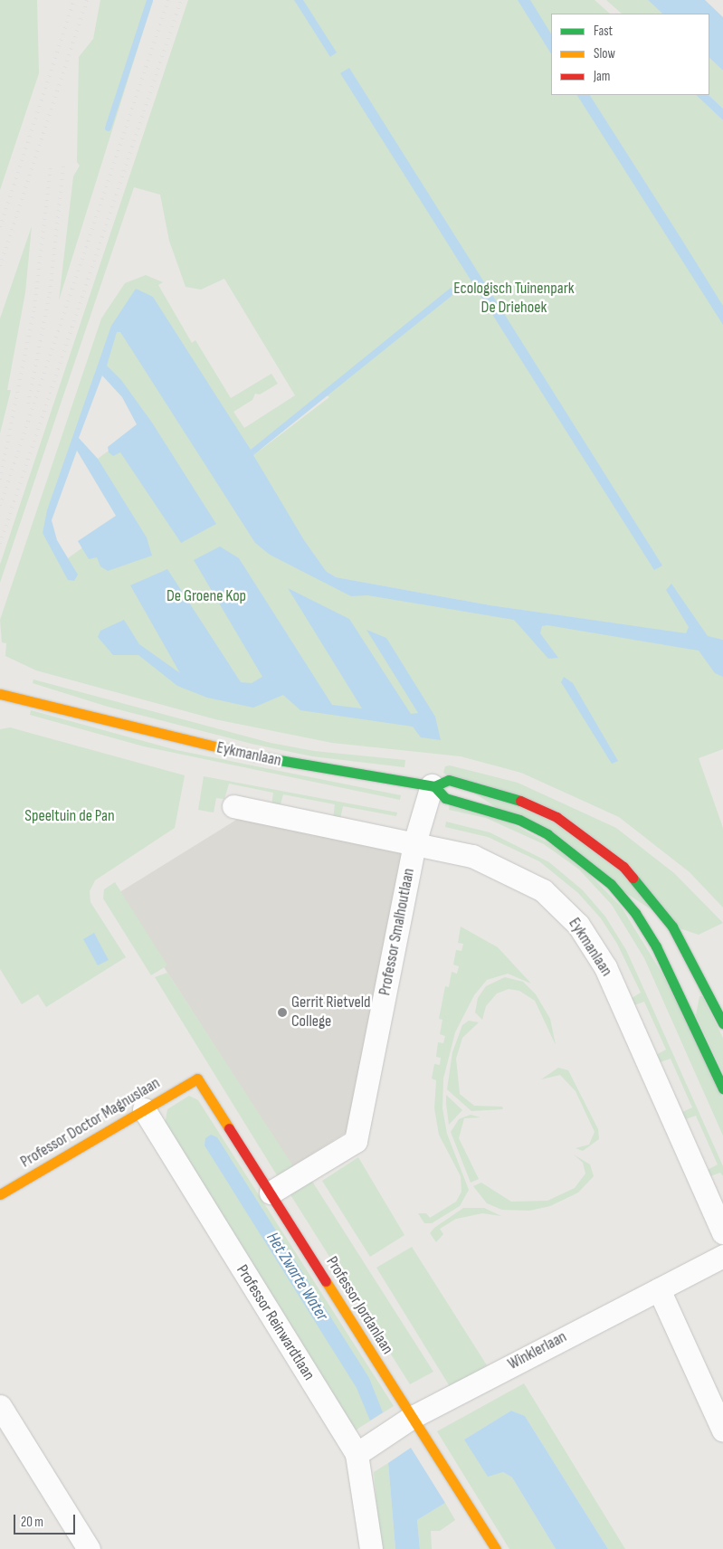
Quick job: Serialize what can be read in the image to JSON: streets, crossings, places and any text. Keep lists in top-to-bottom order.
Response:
{
  "streets": {
    "main road": ["Eykmanlaan", "Professor Doctor Magnuslaan", "Professor Jordanlaan"],
    "street": ["Professor Smalhoutlaan", "Professor Reinwardtlaan", "Winklerlaan"]
  },
  "crossings": [
    ["Eykmanlaan", "Professor Smalhoutlaan"],
    ["Professor Smalhoutlaan", "Professor Jordanlaan"],
    ["Professor Doctor Magnuslaan", "Professor Jordanlaan"],
    ["Professor Doctor Magnuslaan", "Professor Reinwardtlaan"],
    ["Professor Jordanlaan", "Winklerlaan"],
    ["Professor Reinwardtlaan", "Winklerlaan"]
  ],
  "water": ["Het Zwarte Water"],
  "parks": ["Ecologisch Tuinenpark De Driehoek", "De Groene Kop", "Speeltuin de Pan"],
  "places": ["Gerrit Rietveld College"],
  "legend": ["Fast", "Slow", "Jam"],
  "scale_bar": "20 m"
}
